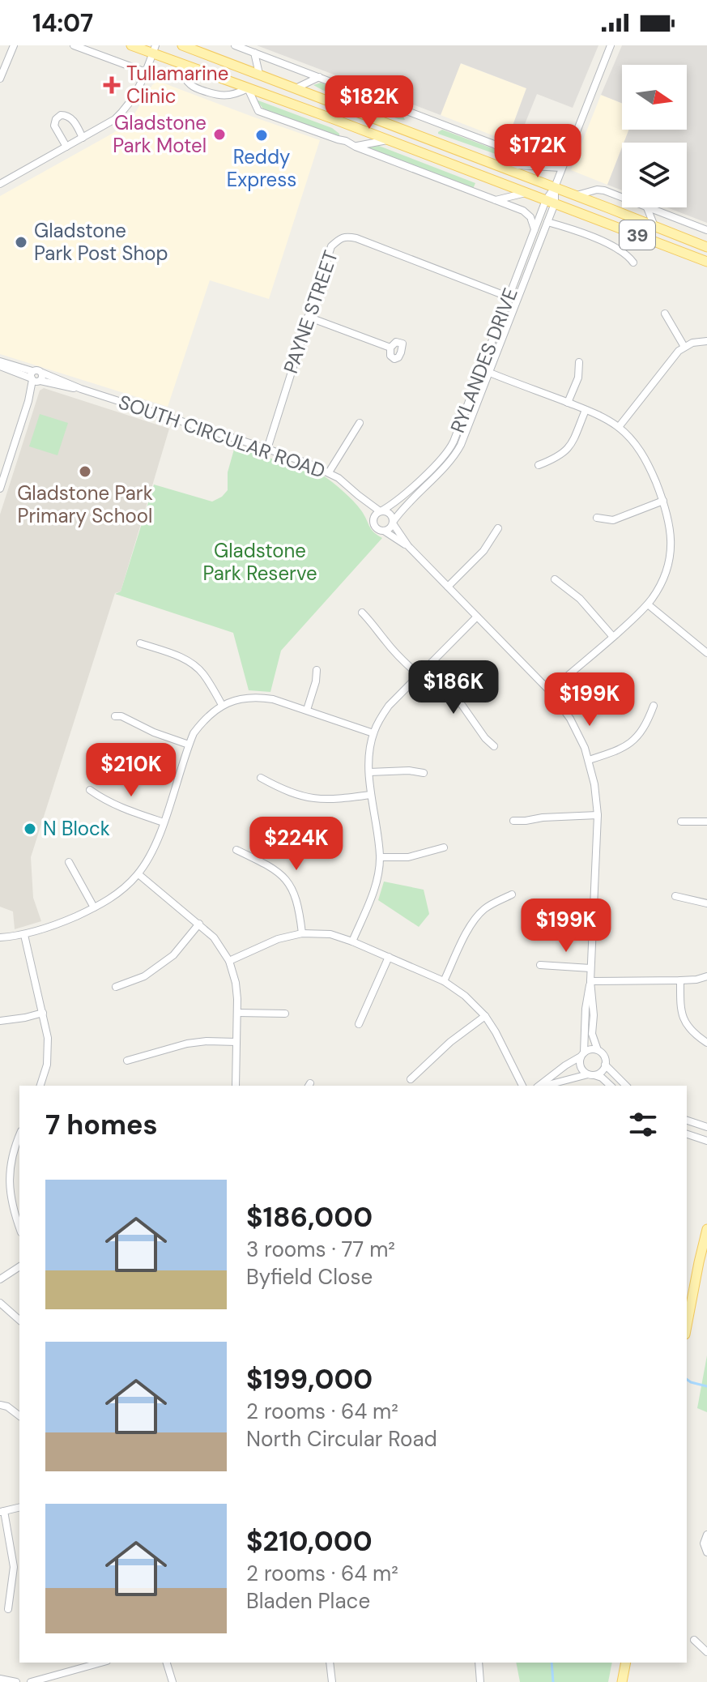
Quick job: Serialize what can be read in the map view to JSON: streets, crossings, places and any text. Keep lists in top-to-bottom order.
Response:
{
  "streets": {
    "main road": ["39"],
    "street": ["PAYNE STREET", "RYLANDES DRIVE", "SOUTH CIRCULAR ROAD"]
  },
  "crossings": [
    ["39", "RYLANDES DRIVE"],
    ["PAYNE STREET", "RYLANDES DRIVE"],
    ["PAYNE STREET", "SOUTH CIRCULAR ROAD"],
    ["RYLANDES DRIVE", "SOUTH CIRCULAR ROAD"]
  ],
  "parks": ["Gladstone Park Reserve"],
  "places": {
    "health": ["Tullamarine Clinic"],
    "other": [
      "Gladstone Park Motel",
      "Reddy Express",
      "Gladstone Park Post Shop",
      "Gladstone Park Primary School",
      "N Block"
    ]
  },
  "north": "right",
  "page": {
    "status": "14:07",
    "price": [
      "$182K",
      "$172K",
      "$186K",
      "$199K",
      "$210K",
      "$224K",
      "$199K"
    ],
    "heading": "7 homes",
    "list": [
      {
        "name": "$186,000",
        "note": "3 rooms · 77 m² · Byfield Close"
      },
      {
        "name": "$199,000",
        "note": "2 rooms · 64 m² · North Circular Road"
      },
      {
        "name": "$210,000",
        "note": "2 rooms · 64 m² · Bladen Place"
      }
    ]
  }
}
